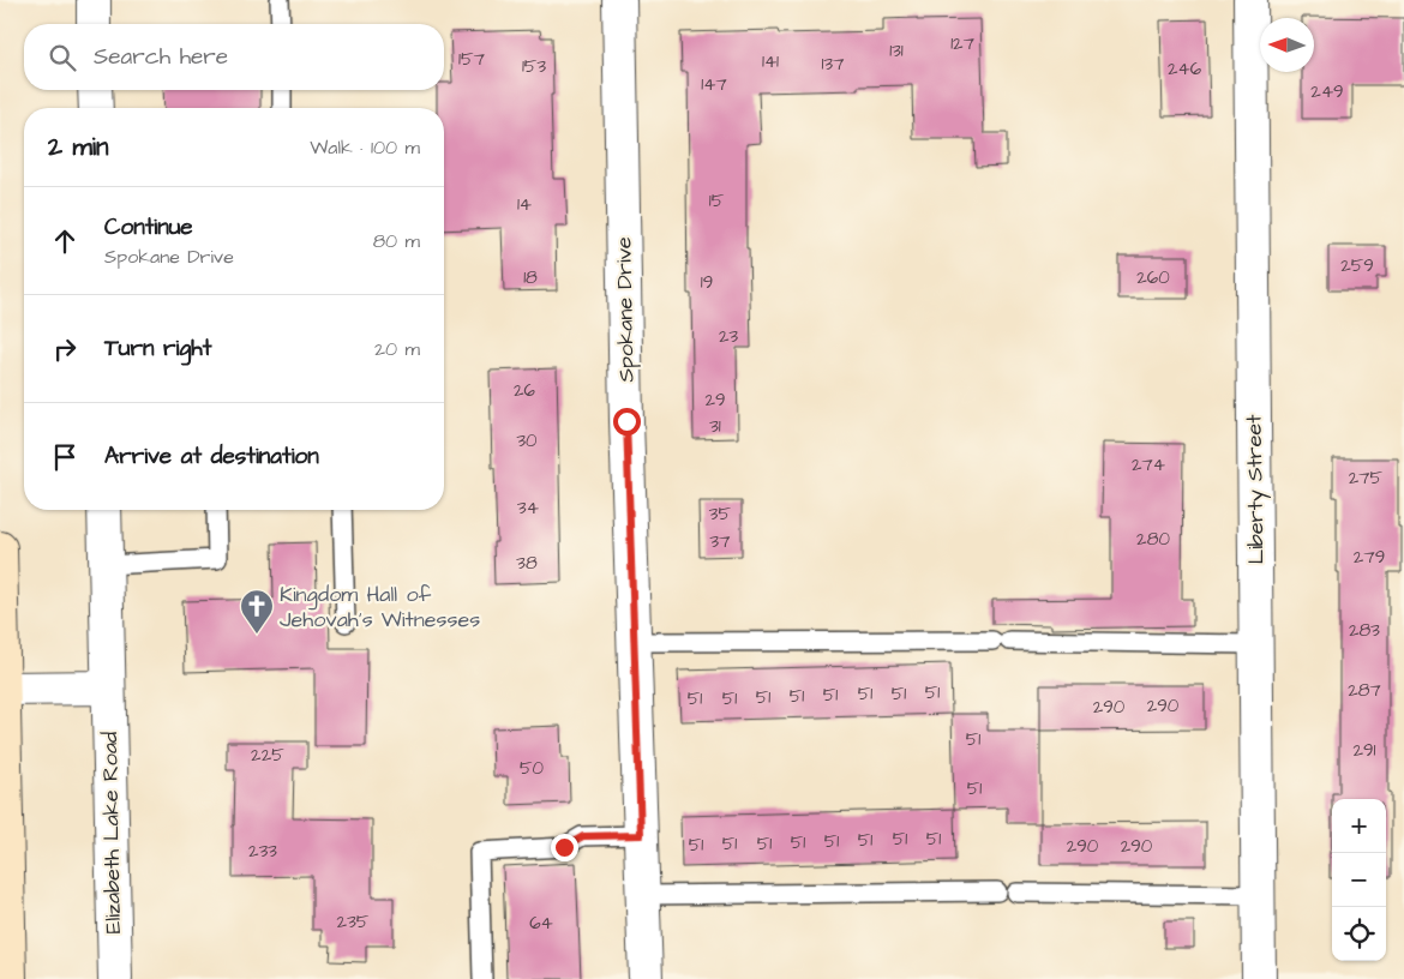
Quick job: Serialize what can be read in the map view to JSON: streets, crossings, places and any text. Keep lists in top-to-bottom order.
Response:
{
  "streets": {
    "street": ["Spokane Drive", "Liberty Street", "Elizabeth Lake Road"]
  },
  "places": {
    "church": ["Kingdom Hall of Jehovah's Witnesses"]
  },
  "house_numbers": [
    "127",
    "131",
    "157",
    "141",
    "137",
    "153",
    "246",
    "147",
    "249",
    "15",
    "14",
    "259",
    "18",
    "260",
    "19",
    "23",
    "26",
    "29",
    "31",
    "30",
    "274",
    "275",
    "34",
    "35",
    "280",
    "37",
    "279",
    "38",
    "283",
    "287",
    "51",
    "51",
    "51",
    "51",
    "51",
    "51",
    "51",
    "51",
    "290",
    "290",
    "51",
    "291",
    "225",
    "50",
    "51",
    "51",
    "51",
    "51",
    "51",
    "51",
    "51",
    "51",
    "51",
    "290",
    "290",
    "233",
    "235",
    "64"
  ],
  "north": "left",
  "page": {
    "search": "Search here",
    "heading": ["2 min", "Walk · 100 m"],
    "list": [
      ["Continue", "Spokane Drive", "80 m"],
      ["Turn right", "20 m"],
      "Arrive at destination"
    ],
    "map_buttons": ["+", "−"]
  }
}
